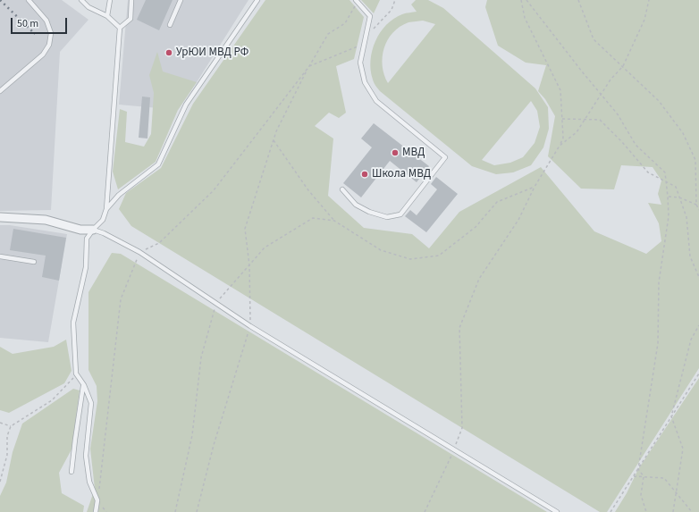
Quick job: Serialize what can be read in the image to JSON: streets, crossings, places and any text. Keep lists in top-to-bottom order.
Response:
{
  "places": ["УрЮИ МВД РФ", "МВД", "Школа МВД"],
  "scale_bar": "50 m"
}
